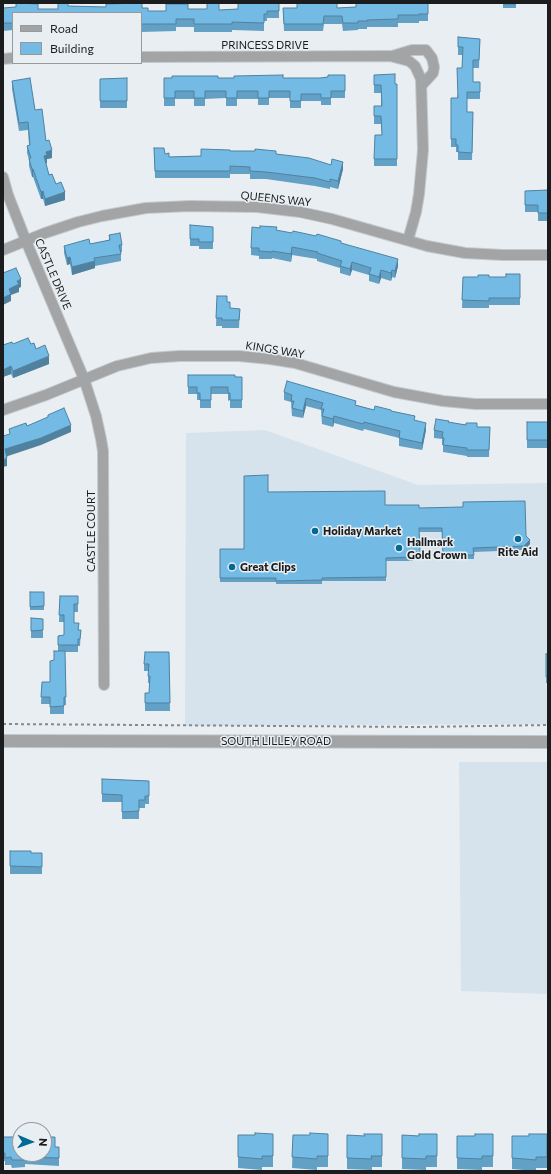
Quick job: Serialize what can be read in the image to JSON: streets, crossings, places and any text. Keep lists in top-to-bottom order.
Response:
{
  "streets": {
    "street": [
      "PRINCESS DRIVE",
      "QUEENS WAY",
      "CASTLE DRIVE",
      "KINGS WAY",
      "CASTLE COURT",
      "SOUTH LILLEY ROAD"
    ]
  },
  "crossings": [
    ["PRINCESS DRIVE", "QUEENS WAY"],
    ["QUEENS WAY", "CASTLE DRIVE"],
    ["CASTLE DRIVE", "KINGS WAY"],
    ["CASTLE DRIVE", "CASTLE COURT"],
    ["KINGS WAY", "CASTLE COURT"]
  ],
  "places": [
    "Holiday Market",
    "Rite Aid",
    "Hallmark Gold Crown",
    "Great Clips"
  ],
  "legend": ["Road", "Building"],
  "north": "right"
}
